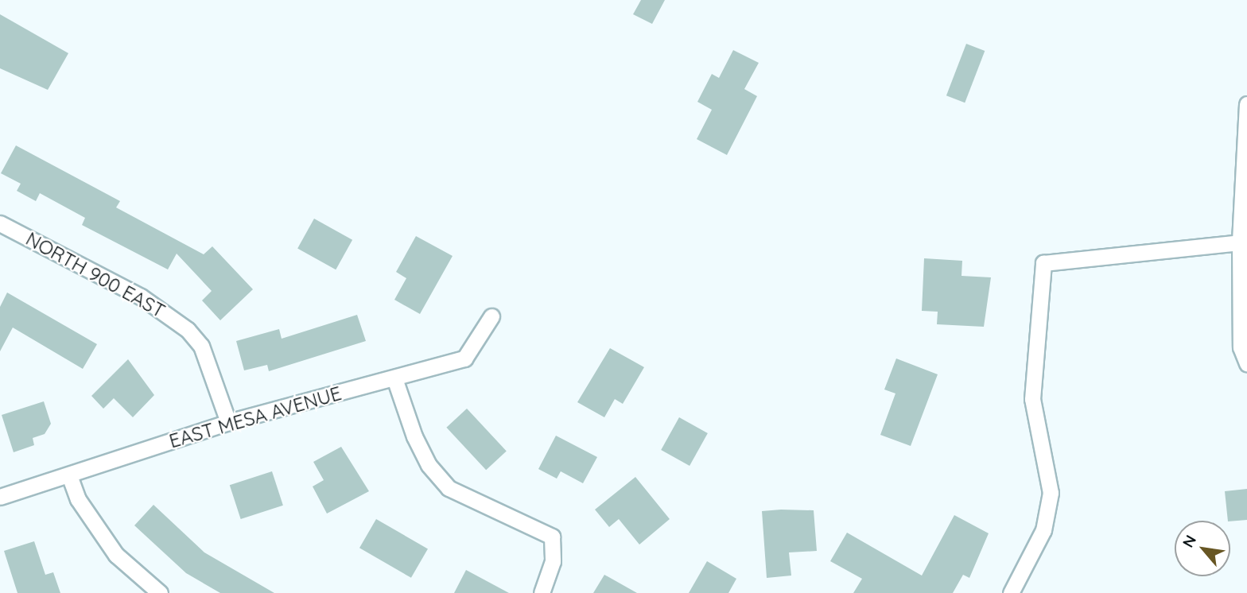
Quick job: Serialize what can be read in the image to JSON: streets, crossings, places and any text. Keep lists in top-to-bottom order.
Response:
{
  "streets": {
    "street": ["NORTH 900 EAST", "EAST MESA AVENUE"]
  },
  "crossings": [
    ["NORTH 900 EAST", "EAST MESA AVENUE"]
  ],
  "north": "top left"
}
